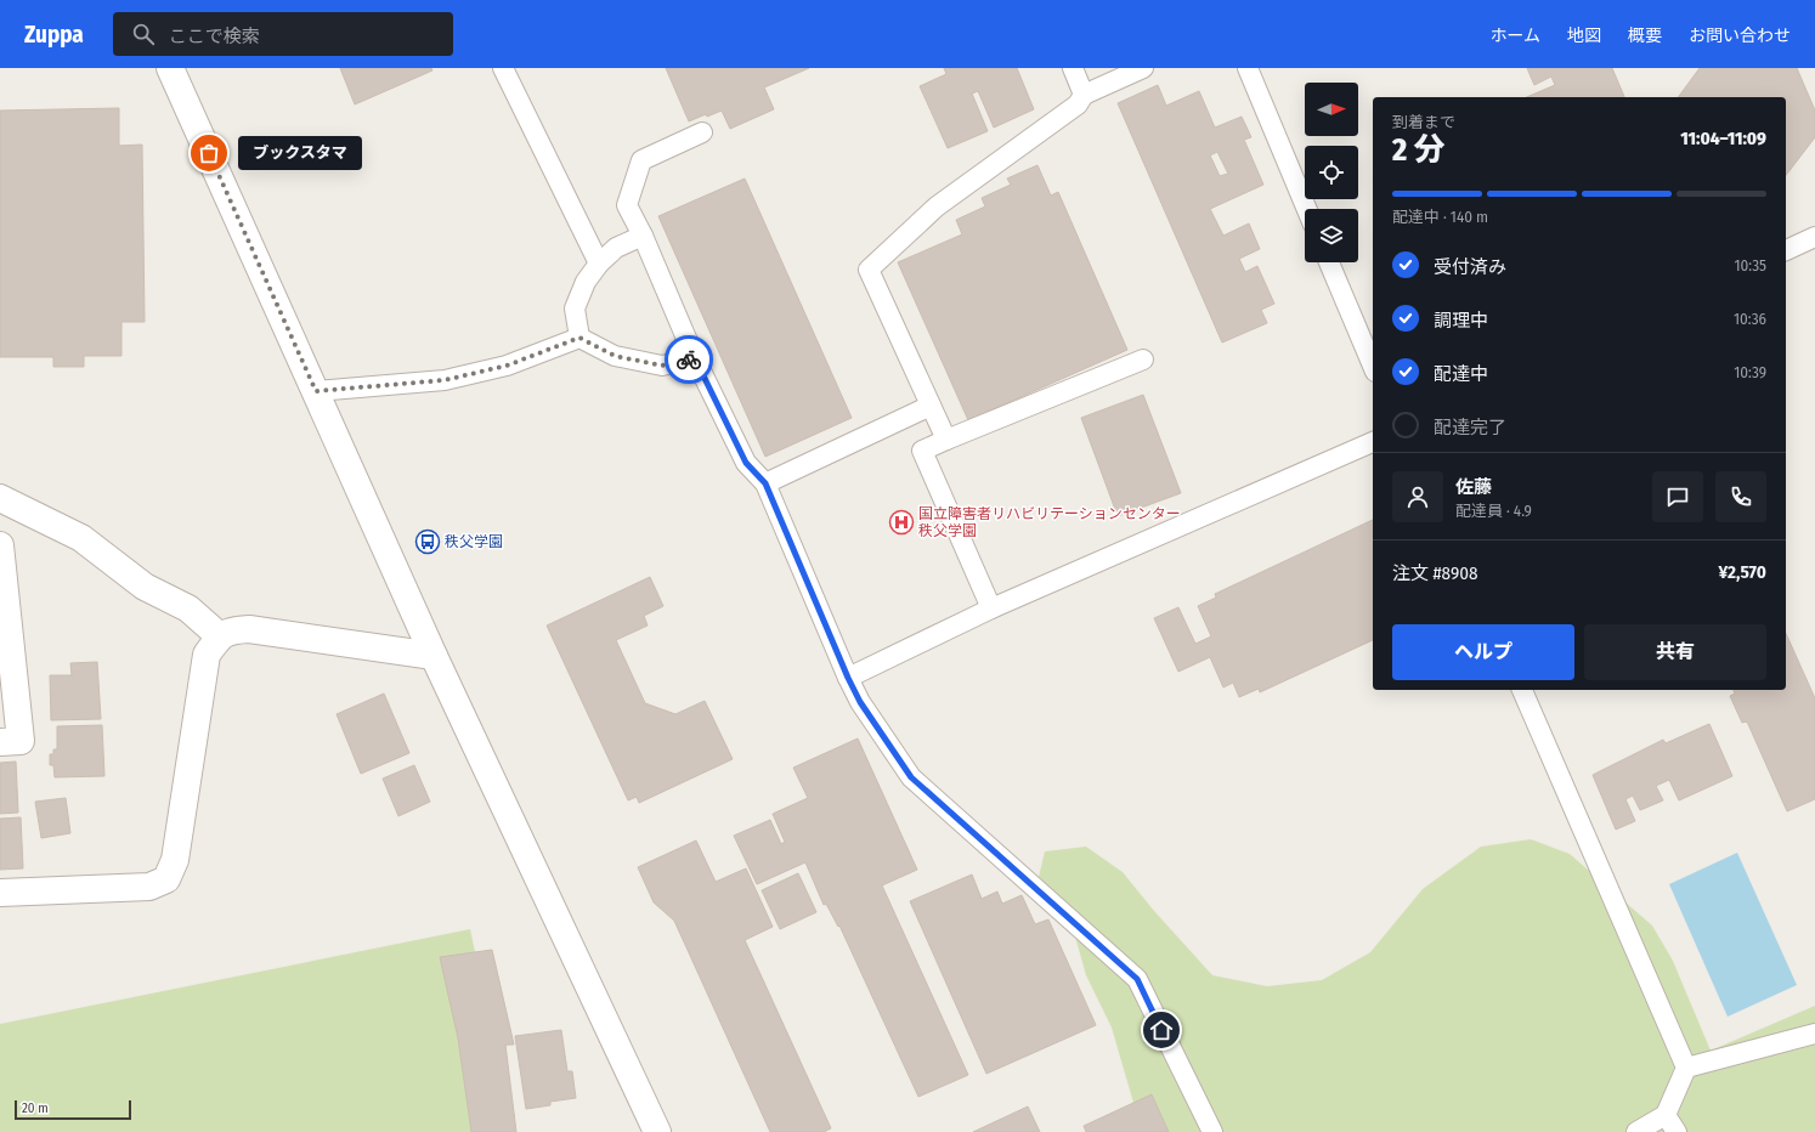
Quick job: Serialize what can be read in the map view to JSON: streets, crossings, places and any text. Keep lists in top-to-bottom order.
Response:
{
  "places": {
    "other": ["ブックスタマ"],
    "hospital": ["国立障害者リハビリテーションセンター 秩父学園"],
    "bus stop": ["秩父学園"]
  },
  "scale_bar": "20 m",
  "north": "right",
  "page": {
    "header": "Zuppa",
    "search": "ここで検索",
    "nav": [
      "ホーム",
      "地図",
      "概要",
      "お問い合わせ"
    ],
    "heading": ["2 分", "到着まで", "11:04–11:09"],
    "panel": [
      "佐藤",
      "配達員 · 4.9",
      "注文 #8908",
      "¥2,570"
    ],
    "bubble": "ブックスタマ",
    "bar": "配達中 · 140 m",
    "list": [
      ["受付済み", "10:35"],
      ["調理中", "10:36"],
      ["配達中", "10:39"],
      "配達完了"
    ],
    "buttons": ["ヘルプ", "共有"],
    "scale": "20 m"
  }
}
